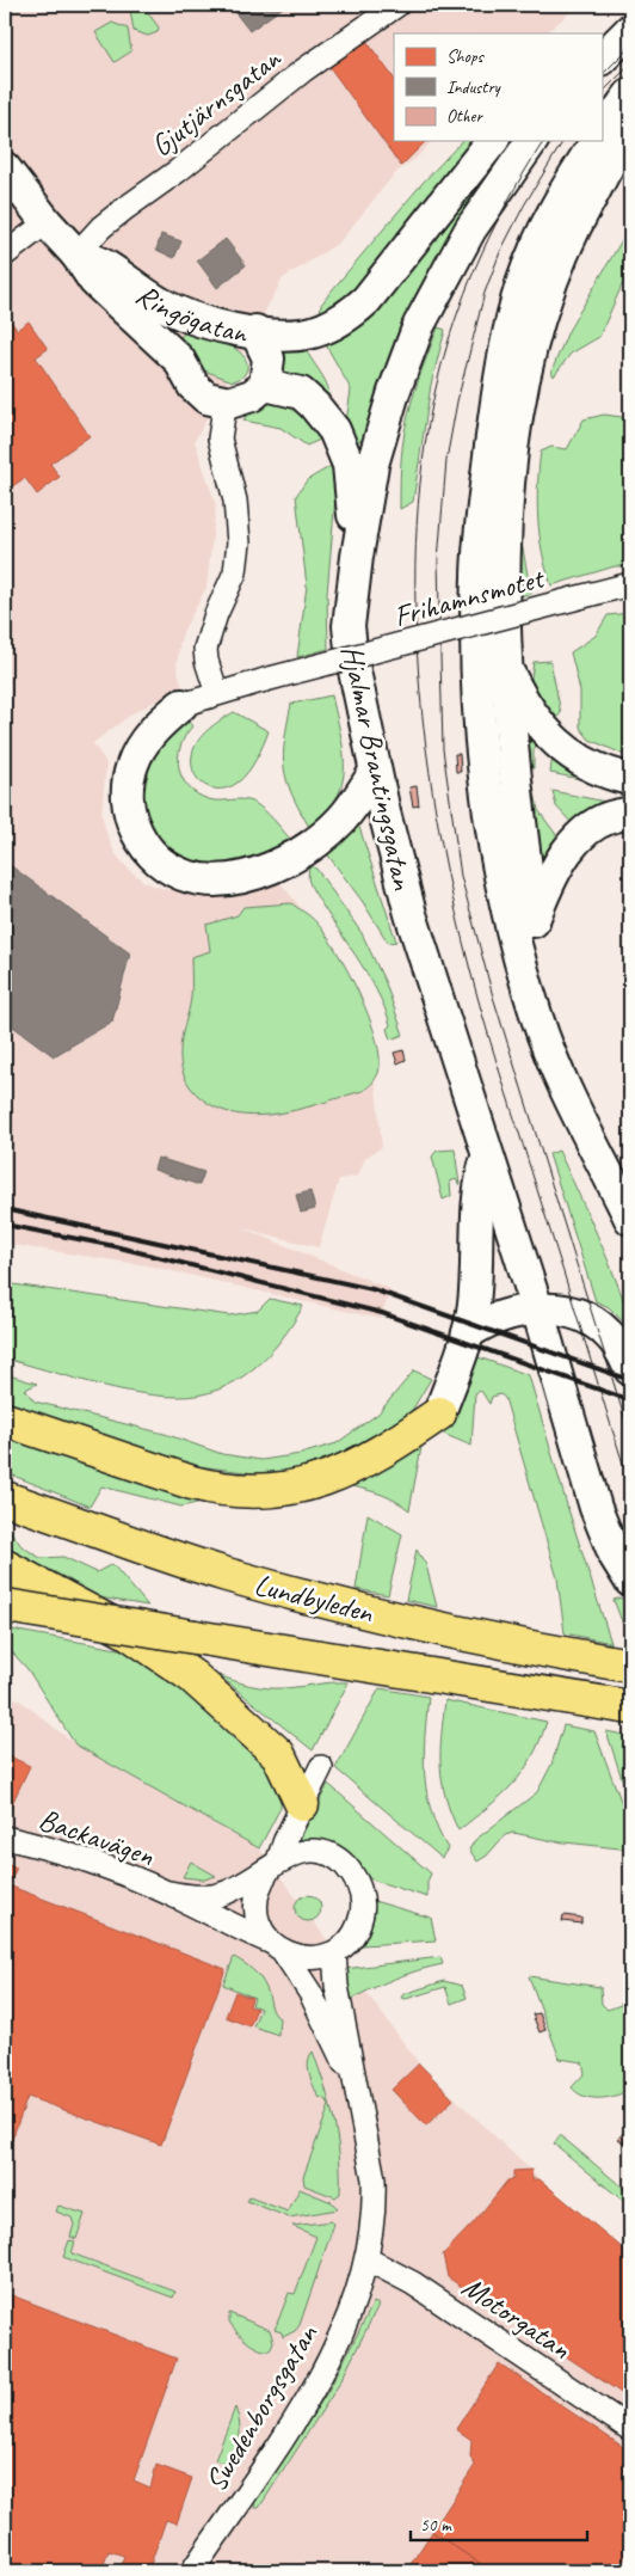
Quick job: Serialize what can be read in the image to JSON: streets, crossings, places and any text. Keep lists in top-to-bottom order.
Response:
{
  "streets": {
    "highway": ["Lundbyleden"],
    "main road": ["Ringögatan", "Hjalmar Brantingsgatan"],
    "street": [
      "Gjutjärnsgatan",
      "Frihamnsmotet",
      "Backavägen",
      "Motorgatan",
      "Swedenborgsgatan"
    ]
  },
  "crossings": [
    ["Gjutjärnsgatan", "Ringögatan"],
    ["Backavägen", "Swedenborgsgatan"],
    ["Motorgatan", "Swedenborgsgatan"]
  ],
  "legend": ["Shops", "Industry", "Other"],
  "scale_bar": "50 m"
}
